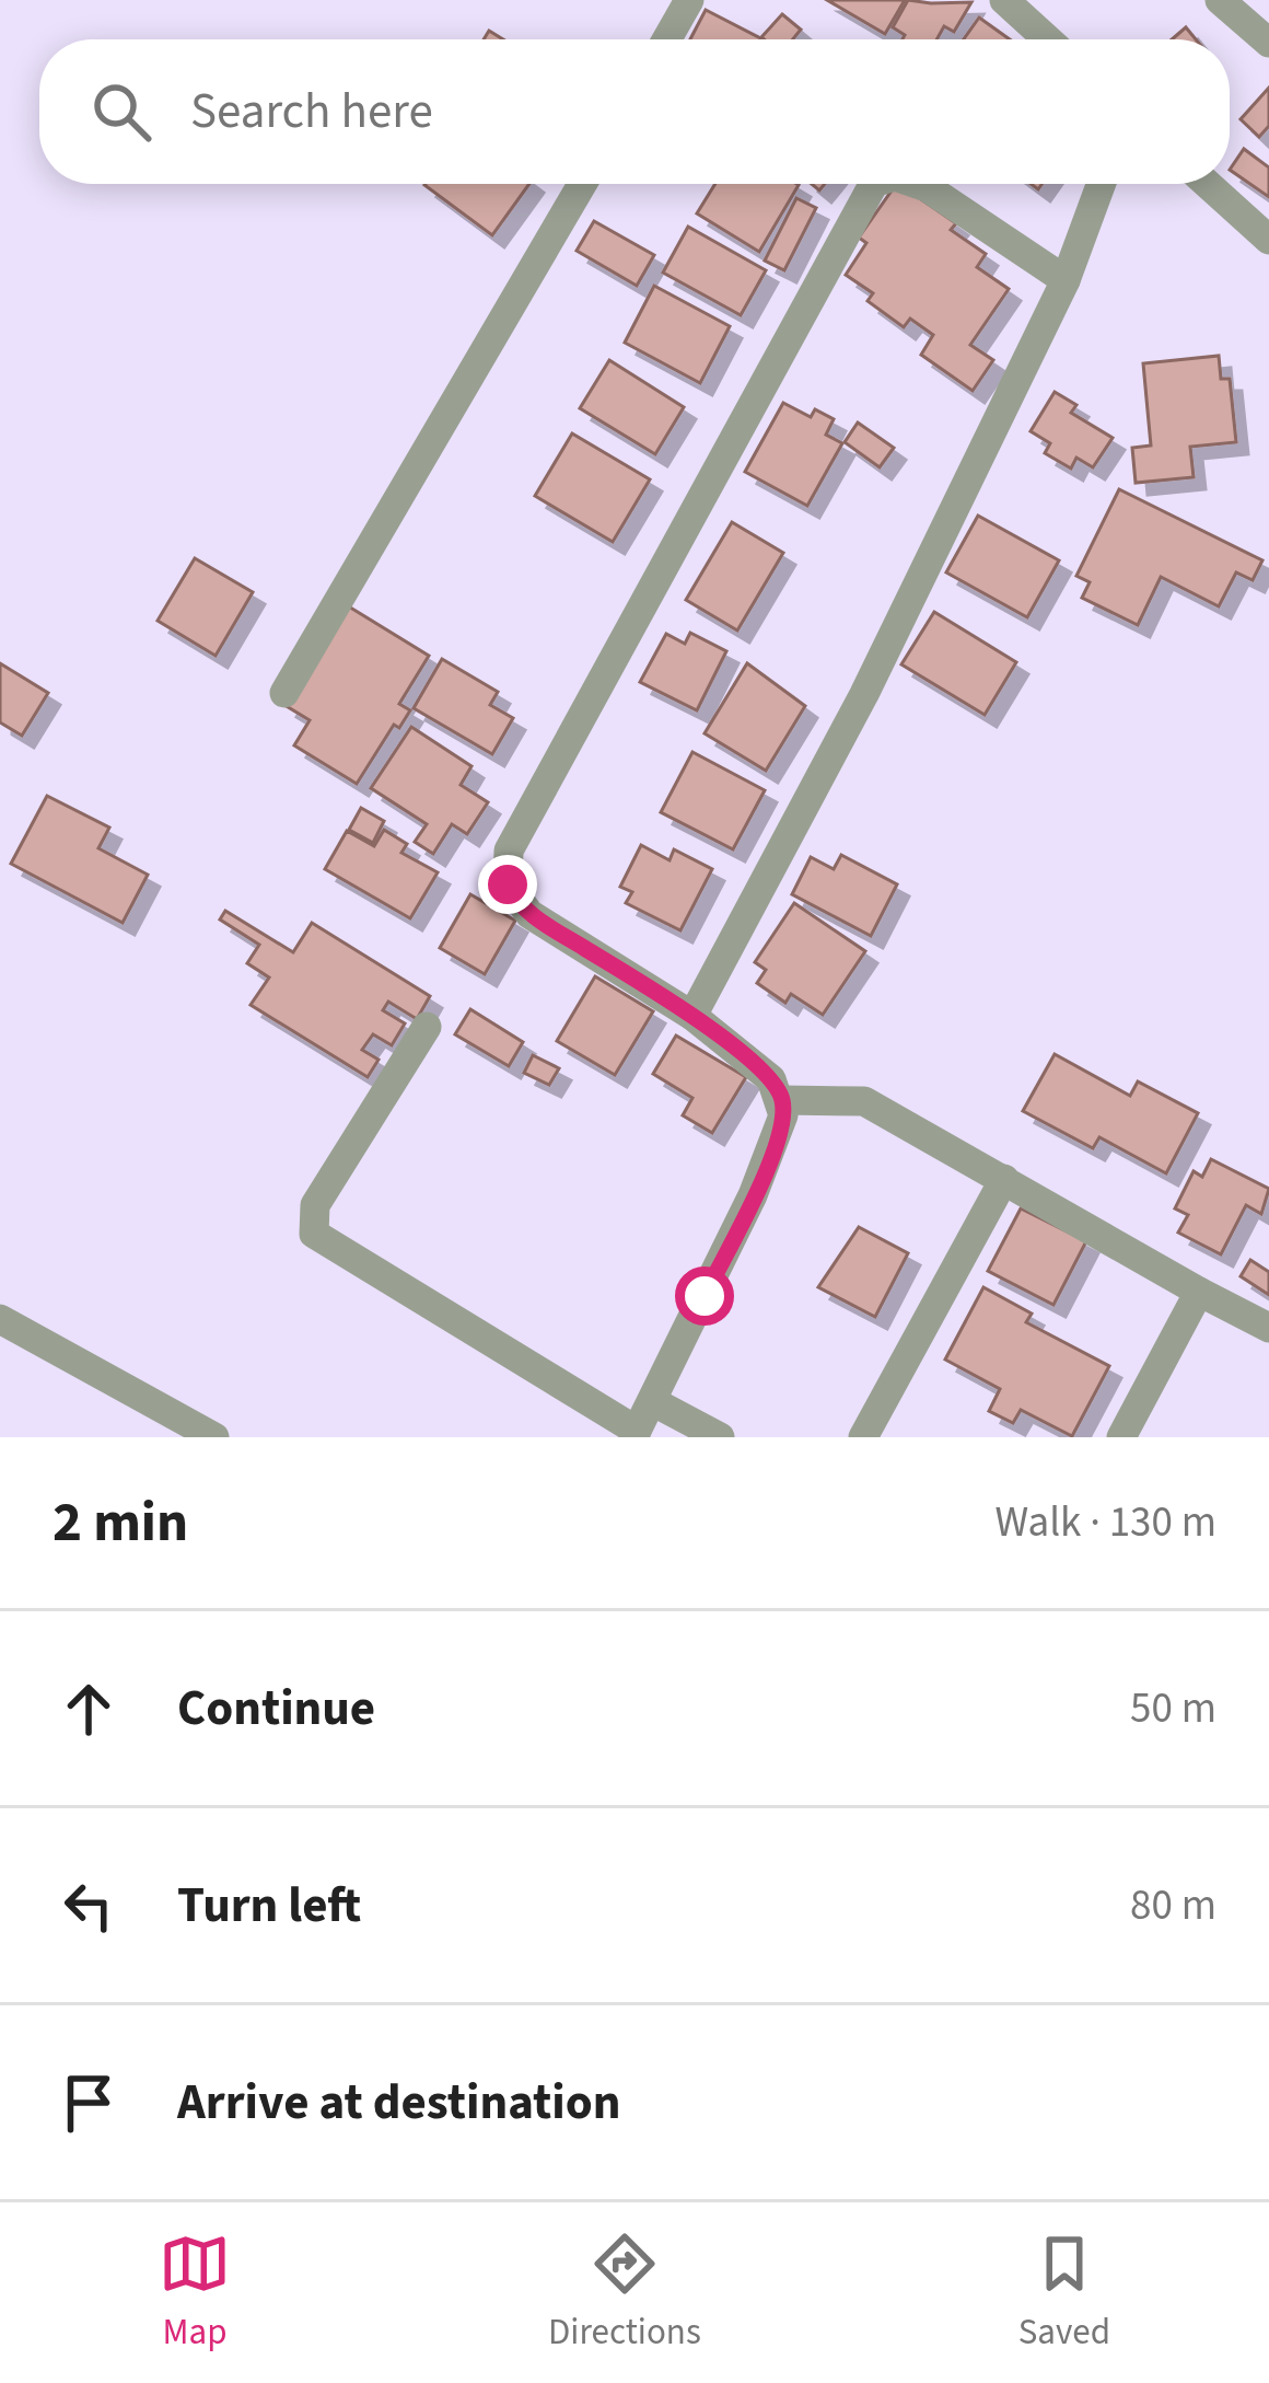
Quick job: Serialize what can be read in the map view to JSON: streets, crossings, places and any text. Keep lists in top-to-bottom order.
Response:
{
  "page": {
    "search": "Search here",
    "heading": ["2 min", "Walk · 130 m"],
    "list": [
      ["Continue", "50 m"],
      ["Turn left", "80 m"],
      "Arrive at destination"
    ],
    "nav": ["Map", "Directions", "Saved"]
  }
}
